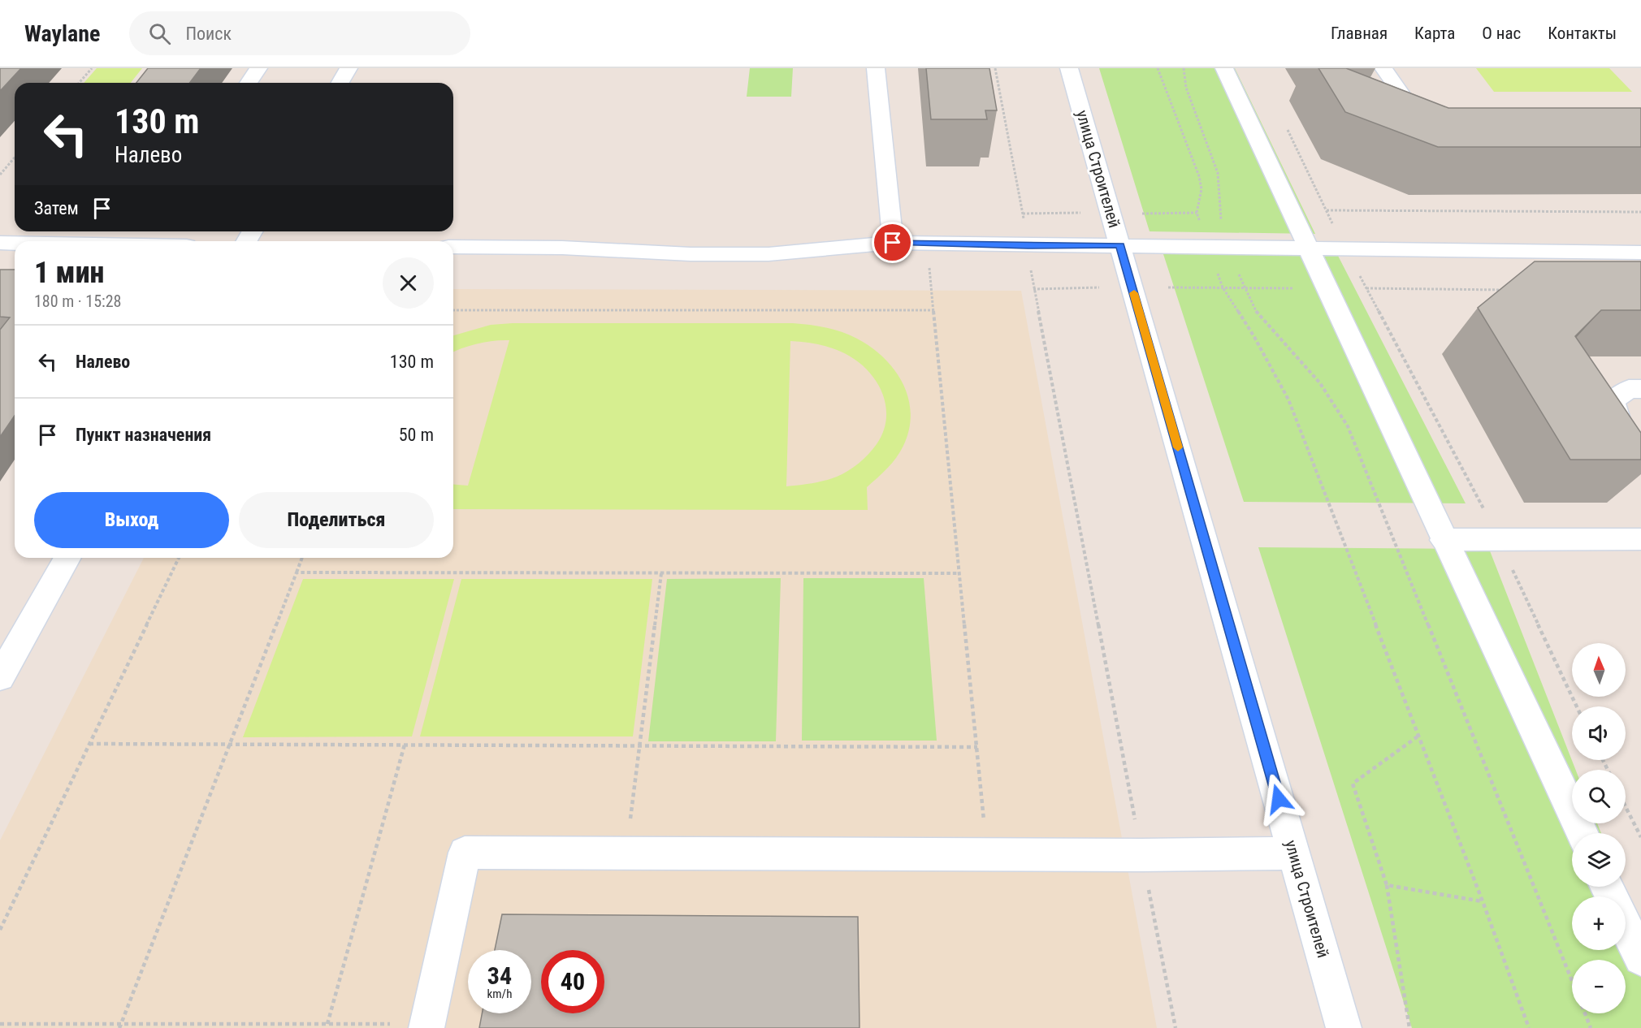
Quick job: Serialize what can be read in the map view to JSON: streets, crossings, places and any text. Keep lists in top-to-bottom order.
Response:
{
  "streets": {
    "street": ["улица Строителей"]
  },
  "north": "top",
  "page": {
    "header": "Waylane",
    "search": "Поиск",
    "nav": [
      "Главная",
      "Карта",
      "О нас",
      "Контакты"
    ],
    "turn": ["130 m", "Налево"],
    "then": "Затем",
    "heading": ["1 мин", "180 m · 15:28"],
    "list": [
      {
        "name": "Налево",
        "value": "130 m"
      },
      {
        "name": "Пункт назначения",
        "value": "50 m"
      }
    ],
    "buttons": ["Выход", "Поделиться"],
    "map_buttons": ["+", "−"],
    "speed": "34 km/h",
    "limit": "40"
  }
}
